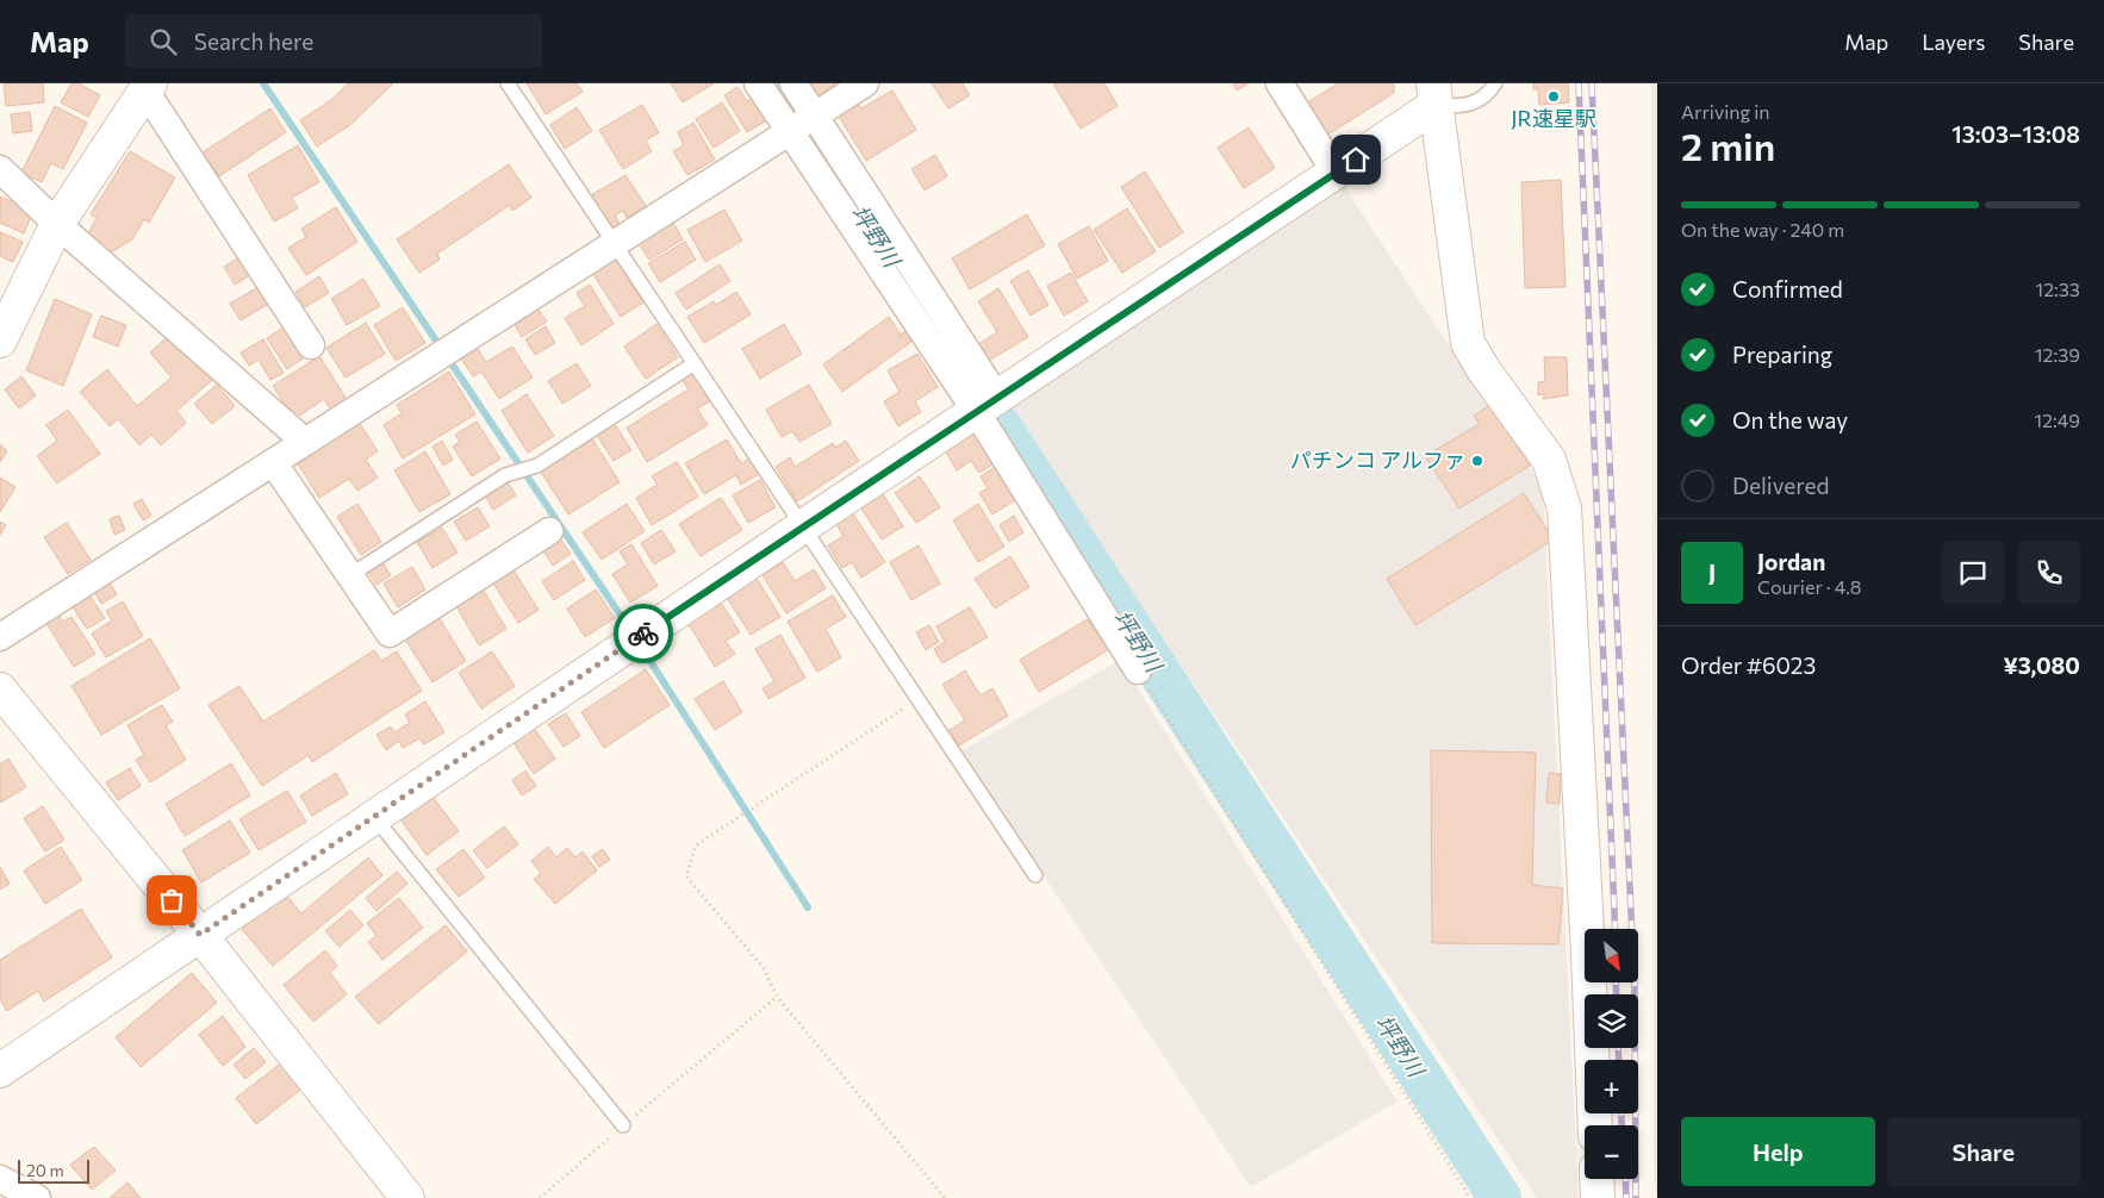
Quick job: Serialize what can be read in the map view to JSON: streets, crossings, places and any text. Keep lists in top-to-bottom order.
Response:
{
  "water": ["坪野川"],
  "places": ["JR速星駅", "パチンコ アルファ"],
  "scale_bar": "20 m",
  "north": "bottom right",
  "page": {
    "header": "Map",
    "search": "Search here",
    "nav": ["Map", "Layers", "Share"],
    "heading": ["2 min", "Arriving in", "13:03–13:08"],
    "panel": [
      "Jordan",
      "Courier · 4.8",
      "Order #6023",
      "¥3,080"
    ],
    "bar": "On the way · 240 m",
    "list": [
      ["Confirmed", "12:33"],
      ["Preparing", "12:39"],
      ["On the way", "12:49"],
      "Delivered"
    ],
    "round": "J",
    "map_buttons": ["+", "−"],
    "buttons": ["Help", "Share"],
    "scale": "20 m"
  }
}
